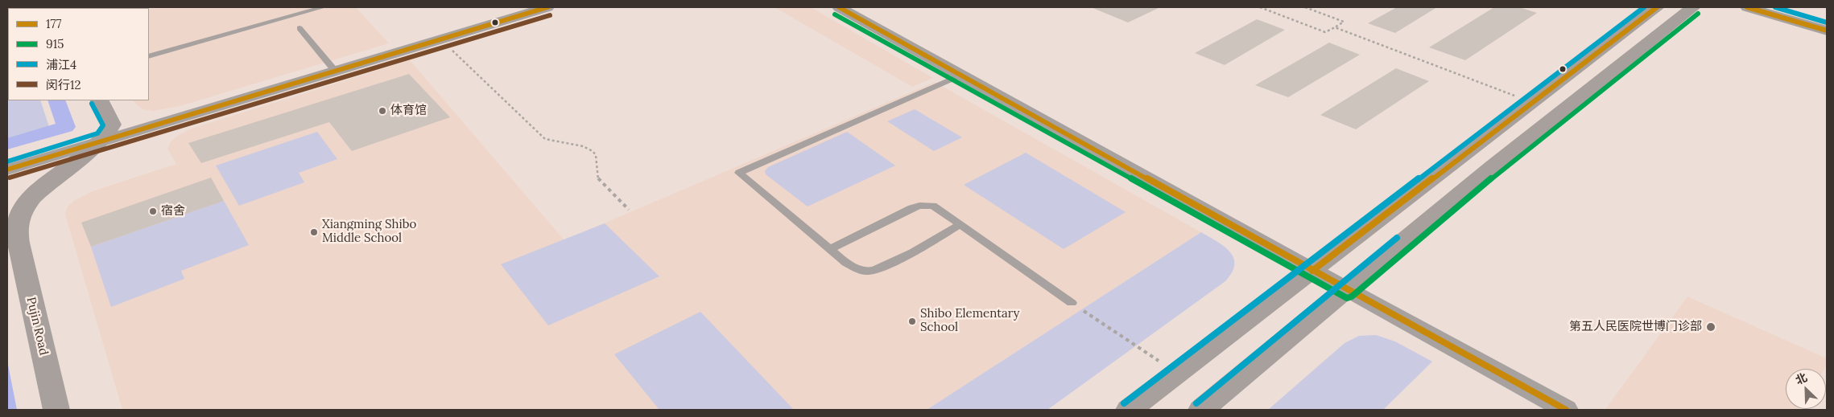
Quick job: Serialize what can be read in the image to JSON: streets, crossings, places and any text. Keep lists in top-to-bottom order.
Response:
{
  "streets": {
    "street": ["Pujin Road"]
  },
  "places": [
    "体育馆",
    "宿舍",
    "Xiangming Shibo Middle School",
    "Shibo Elementary School",
    "第五人民医院世博门诊部"
  ],
  "lines": [
    "transit line 177",
    "transit line 浦江4",
    "transit line 915",
    "transit line 闵行12"
  ],
  "legend": [
    "177",
    "915",
    "浦江4",
    "闵行12"
  ],
  "north": "top left"
}
